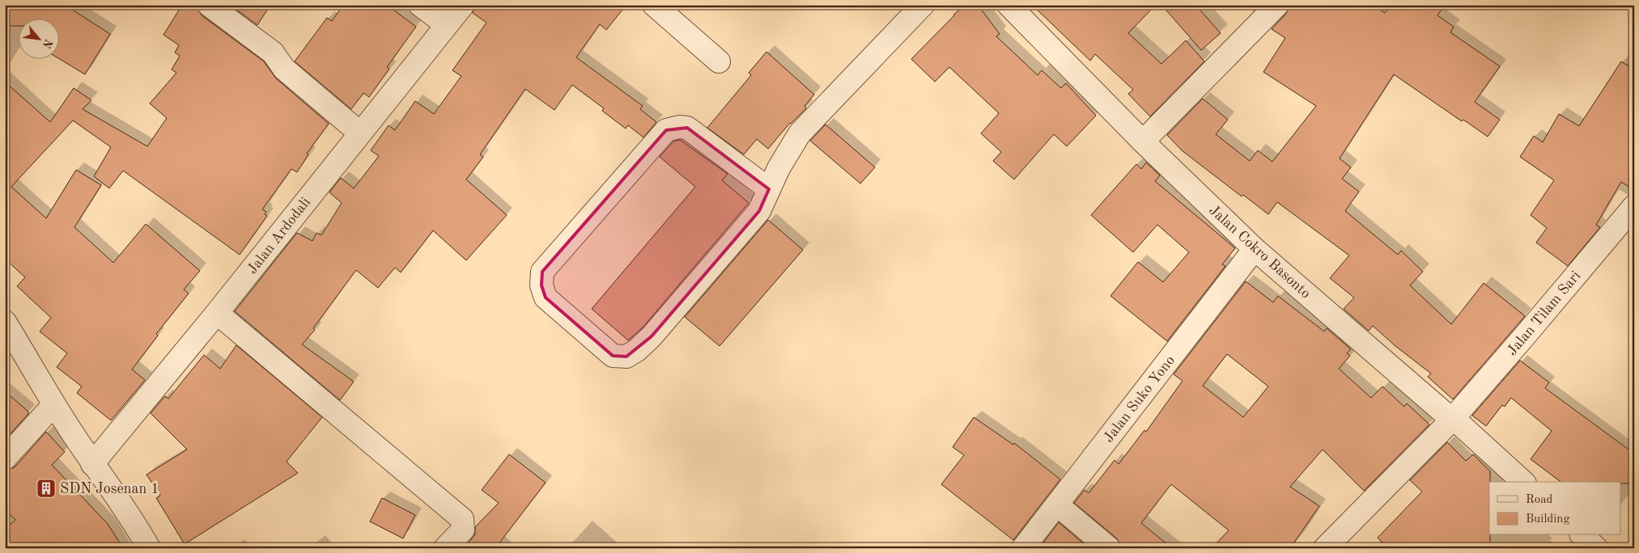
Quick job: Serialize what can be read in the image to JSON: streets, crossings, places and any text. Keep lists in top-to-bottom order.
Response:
{
  "streets": {
    "street": [
      "Jalan Ardodali",
      "Jalan Cokro Basonto",
      "Jalan Tilam Sari",
      "Jalan Suko Yono"
    ]
  },
  "crossings": [
    ["Jalan Cokro Basonto", "Jalan Tilam Sari"],
    ["Jalan Cokro Basonto", "Jalan Suko Yono"]
  ],
  "places": {
    "building": ["SDN Josenan 1"]
  },
  "legend": ["Road", "Building"],
  "north": "bottom right"
}
